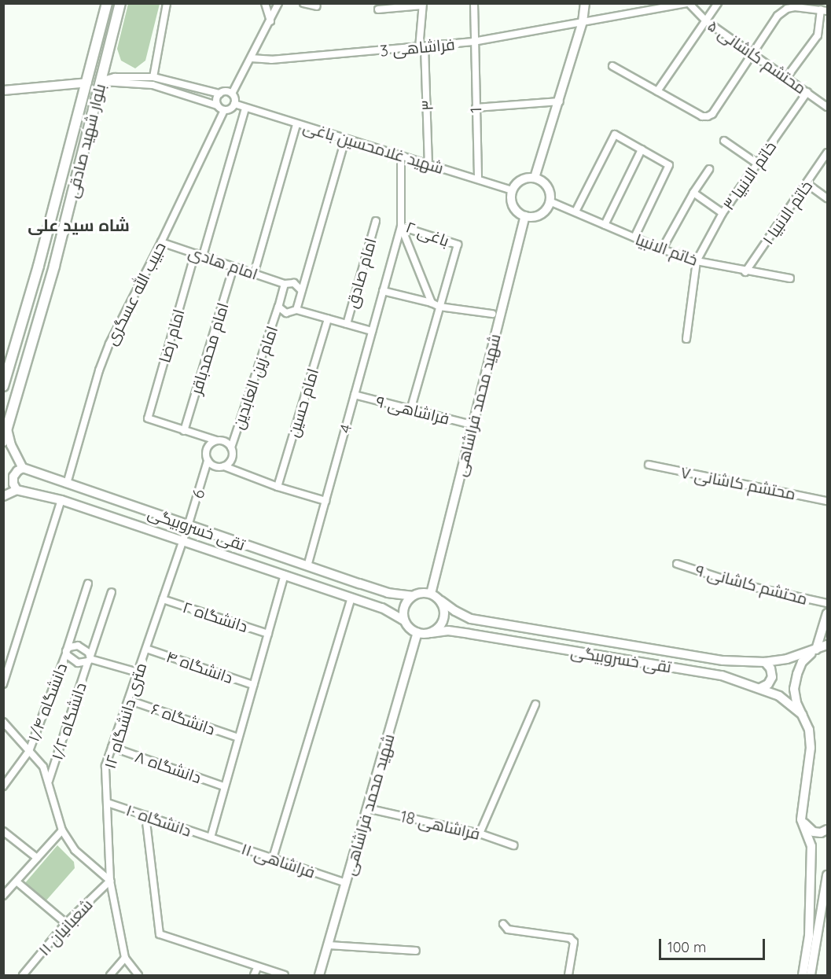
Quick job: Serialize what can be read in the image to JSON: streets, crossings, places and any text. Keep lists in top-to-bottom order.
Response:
{
  "streets": {
    "main road": ["بلوار شهید صادقی", "شهید محمد فراشاهی", "تقی خسروبیگی"],
    "street": [
      "فراشاهی 3",
      "محتشم کاشانی ۵",
      "۳",
      "1",
      "شهید غلامحسین باغی",
      "خاتم الانبیا ۳",
      "خاتم الانبیا ۱",
      "باغی ۲",
      "خاتم الانبیا",
      "امام هادی",
      "امام صادق",
      "حبیب الله عسگری",
      "امام رضا",
      "امام محمدباقر",
      "امام زین العابدین",
      "امام حسین",
      "فراشاهی ۹",
      "4",
      "محتشم کاشانی ۷",
      "6",
      "محتشم کاشانی ۹",
      "دانشگاه ۲",
      "دانشگاه ۴",
      "دانشگاه ۱/۴",
      "۱۲ متری دانشگاه",
      "دانشگاه ۶",
      "دانشگاه ۱/۲",
      "دانشگاه ۸",
      "دانشگاه ۱۰",
      "فراشاهی 18",
      "فراشاهی ۱۱",
      "شعبانیان ۱۱"
    ]
  },
  "crossings": [
    ["فراشاهی 3", "محتشم کاشانی ۵"],
    ["فراشاهی 3", "۳"],
    ["فراشاهی 3", "1"],
    ["محتشم کاشانی ۵", "خاتم الانبیا ۳"],
    ["۳", "شهید غلامحسین باغی"],
    ["1", "شهید غلامحسین باغی"],
    ["شهید غلامحسین باغی", "باغی ۲"],
    ["شهید غلامحسین باغی", "خاتم الانبیا"],
    ["شهید غلامحسین باغی", "حبیب الله عسگری"],
    ["شهید غلامحسین باغی", "شهید محمد فراشاهی"],
    ["خاتم الانبیا ۳", "خاتم الانبیا"],
    ["خاتم الانبیا ۱", "خاتم الانبیا"],
    ["باغی ۲", "4"],
    ["خاتم الانبیا", "شهید محمد فراشاهی"],
    ["امام هادی", "حبیب الله عسگری"],
    ["امام هادی", "امام رضا"],
    ["امام هادی", "امام محمدباقر"],
    ["امام هادی", "امام زین العابدین"],
    ["حبیب الله عسگری", "تقی خسروبیگی"],
    ["امام رضا", "امام محمدباقر"],
    ["امام زین العابدین", "6"],
    ["شهید محمد فراشاهی", "فراشاهی ۹"],
    ["شهید محمد فراشاهی", "تقی خسروبیگی"],
    ["شهید محمد فراشاهی", "فراشاهی 18"],
    ["شهید محمد فراشاهی", "فراشاهی ۱۱"],
    ["فراشاهی ۹", "4"],
    ["4", "تقی خسروبیگی"],
    ["6", "تقی خسروبیگی"],
    ["6", "۱۲ متری دانشگاه"],
    ["تقی خسروبیگی", "۱۲ متری دانشگاه"],
    ["دانشگاه ۲", "۱۲ متری دانشگاه"],
    ["دانشگاه ۴", "۱۲ متری دانشگاه"],
    ["۱۲ متری دانشگاه", "دانشگاه ۶"],
    ["۱۲ متری دانشگاه", "دانشگاه ۸"],
    ["۱۲ متری دانشگاه", "دانشگاه ۱۰"],
    ["۱۲ متری دانشگاه", "شعبانیان ۱۱"],
    ["دانشگاه ۱۰", "فراشاهی ۱۱"]
  ],
  "districts": ["شاه سید علی"],
  "scale_bar": "100 m"
}
